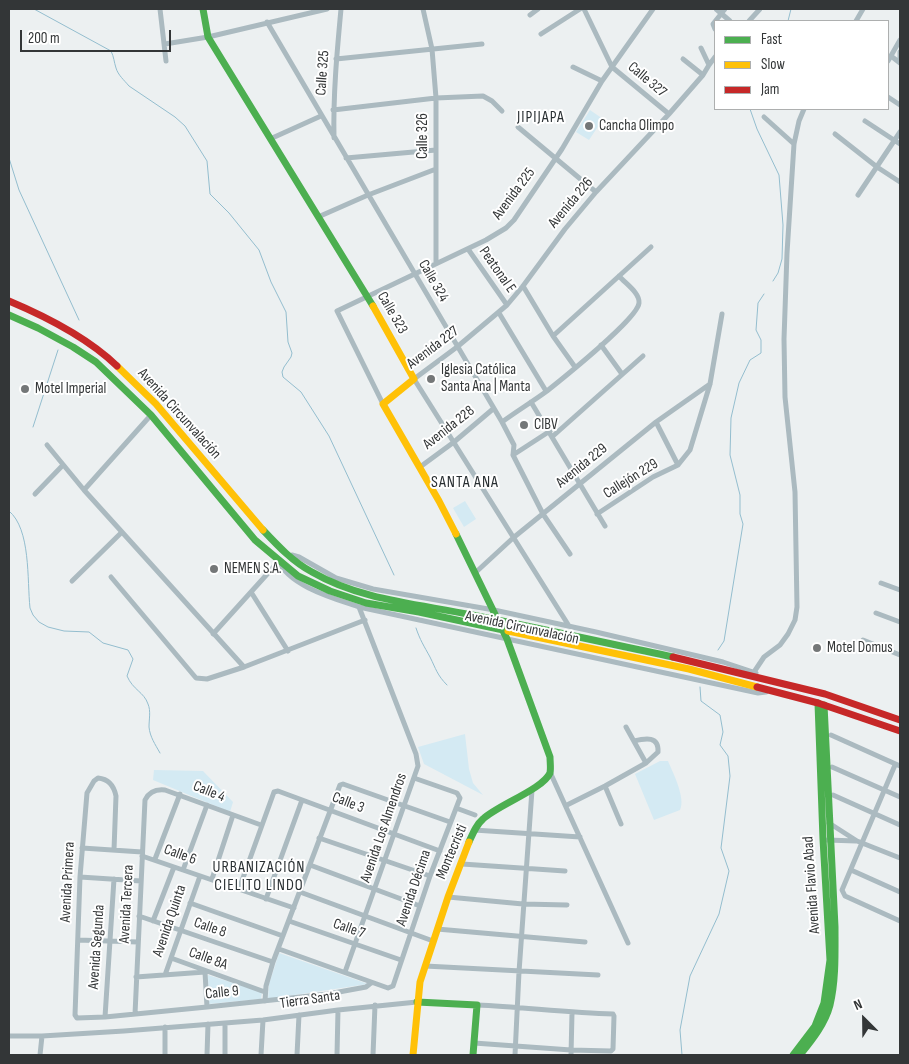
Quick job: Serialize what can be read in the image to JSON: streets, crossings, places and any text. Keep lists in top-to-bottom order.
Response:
{
  "streets": {
    "main road": [
      "Calle 323",
      "Avenida 227",
      "Avenida Circunvalación",
      "Montecristi",
      "Avenida Flavio Abad",
      "Tierra Santa"
    ],
    "street": [
      "Calle 325",
      "Calle 327",
      "Calle 326",
      "Avenida 225",
      "Avenida 226",
      "Peatonal E",
      "Calle 324",
      "Avenida 228",
      "Avenida 229",
      "Callejón 229",
      "Calle 4",
      "Calle 3",
      "Avenida Los Almendros",
      "Calle 6",
      "Avenida Primera",
      "Avenida Décima",
      "Avenida Tercera",
      "Avenida Quinta",
      "Calle 8",
      "Calle 7",
      "Avenida Segunda",
      "Calle 8A",
      "Calle 9"
    ]
  },
  "crossings": [
    ["Calle 325", "Calle 324"],
    ["Calle 327", "Avenida 225"],
    ["Calle 327", "Avenida 226"],
    ["Calle 326", "Avenida 225"],
    ["Avenida 225", "Peatonal E"],
    ["Avenida 225", "Calle 324"],
    ["Avenida 225", "Calle 323"],
    ["Avenida 225", "Avenida 227"],
    ["Avenida 226", "Peatonal E"],
    ["Avenida 226", "Avenida 227"],
    ["Calle 324", "Avenida 227"],
    ["Calle 324", "Avenida 228"],
    ["Calle 324", "Avenida 229"],
    ["Calle 323", "Avenida 227"],
    ["Calle 323", "Avenida Circunvalación"],
    ["Calle 323", "Avenida 228"],
    ["Calle 323", "Avenida 229"],
    ["Avenida Circunvalación", "Avenida Los Almendros"],
    ["Avenida Circunvalación", "Avenida Flavio Abad"],
    ["Calle 4", "Calle 3"],
    ["Calle 4", "Avenida Tercera"],
    ["Calle 4", "Avenida Quinta"],
    ["Calle 3", "Avenida Los Almendros"],
    ["Calle 3", "Avenida Décima"],
    ["Avenida Los Almendros", "Avenida Décima"],
    ["Avenida Los Almendros", "Calle 7"],
    ["Montecristi", "Tierra Santa"],
    ["Calle 6", "Avenida Primera"],
    ["Calle 6", "Avenida Tercera"],
    ["Calle 6", "Avenida Quinta"],
    ["Avenida Primera", "Calle 9"],
    ["Avenida Décima", "Calle 7"],
    ["Avenida Décima", "Calle 9"],
    ["Avenida Tercera", "Calle 8"],
    ["Avenida Tercera", "Calle 9"],
    ["Avenida Quinta", "Calle 8"],
    ["Avenida Quinta", "Calle 8A"],
    ["Avenida Segunda", "Calle 9"]
  ],
  "districts": ["JIPIJAPA", "SANTA ANA", "URBANIZACIÓN CIELITO LINDO"],
  "places": [
    "Cancha Olimpo",
    "Iglesia Católica Santa Ana | Manta",
    "Motel Imperial",
    "CIBV",
    "NEMEN S.A.",
    "Motel Domus"
  ],
  "legend": ["Fast", "Slow", "Jam"],
  "scale_bar": "200 m",
  "north": "top left"
}
